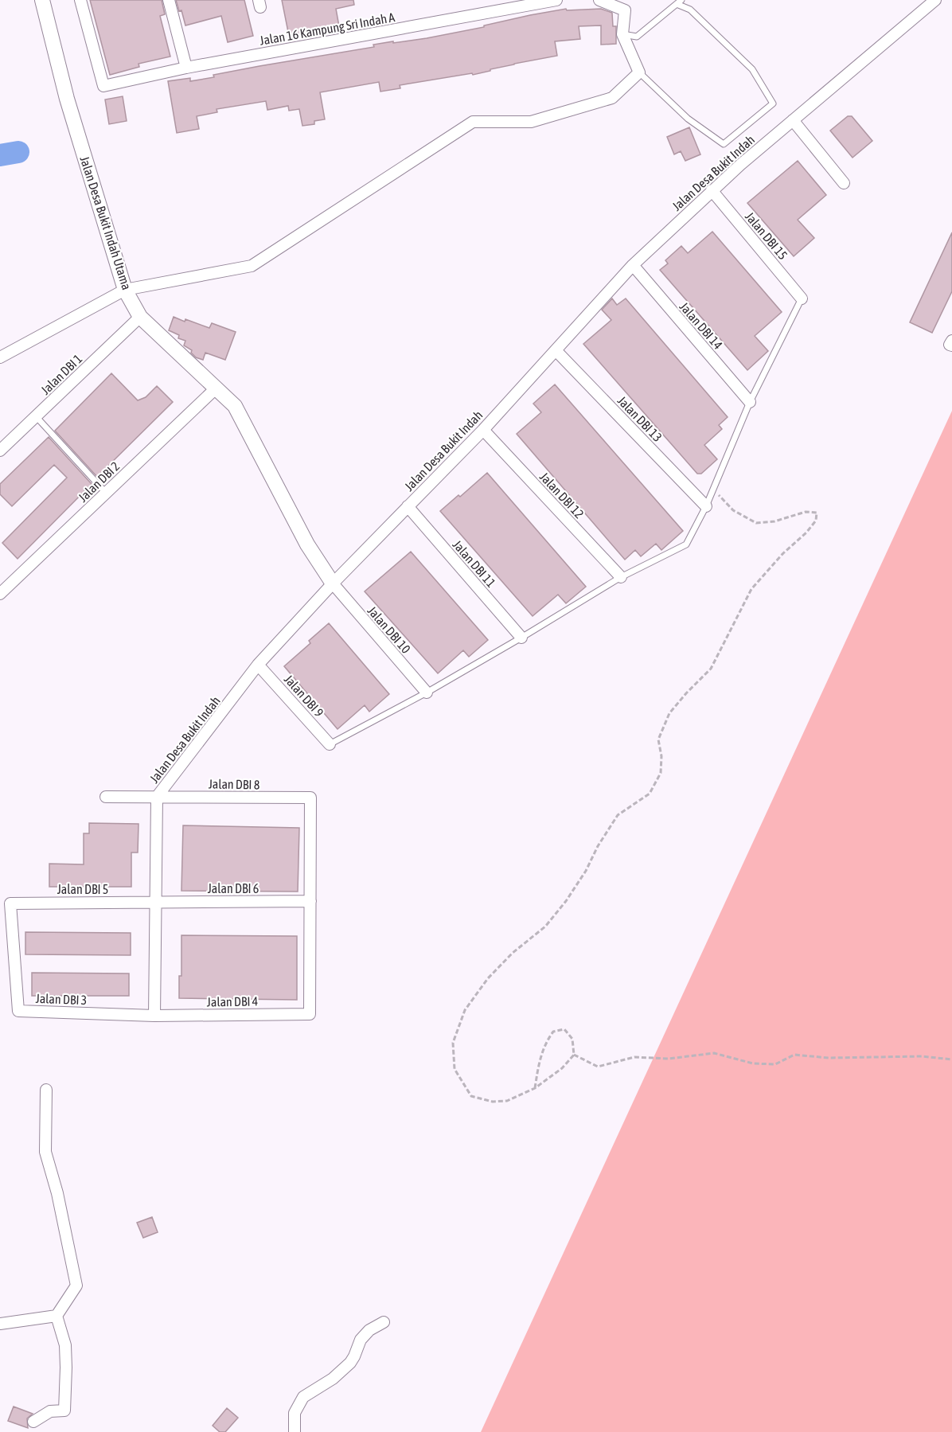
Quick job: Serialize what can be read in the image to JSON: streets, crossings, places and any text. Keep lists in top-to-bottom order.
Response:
{
  "streets": {
    "street": [
      "Jalan 16 Kampung Sri Indah A",
      "Jalan Desa Bukit Indah",
      "Jalan Desa Bukit Indah Utama",
      "Jalan DBI 15",
      "Jalan DBI 14",
      "Jalan DBI 1",
      "Jalan DBI 13",
      "Jalan DBI 2",
      "Jalan DBI 12",
      "Jalan DBI 11",
      "Jalan DBI 10",
      "Jalan DBI 9",
      "Jalan DBI 8",
      "Jalan DBI 6",
      "Jalan DBI 5",
      "Jalan DBI 3",
      "Jalan DBI 4"
    ]
  },
  "crossings": [
    ["Jalan Desa Bukit Indah", "Jalan Desa Bukit Indah Utama"],
    ["Jalan Desa Bukit Indah", "Jalan DBI 15"],
    ["Jalan Desa Bukit Indah", "Jalan DBI 14"],
    ["Jalan Desa Bukit Indah", "Jalan DBI 13"],
    ["Jalan Desa Bukit Indah", "Jalan DBI 12"],
    ["Jalan Desa Bukit Indah", "Jalan DBI 11"],
    ["Jalan Desa Bukit Indah", "Jalan DBI 10"],
    ["Jalan Desa Bukit Indah", "Jalan DBI 9"],
    ["Jalan Desa Bukit Indah", "Jalan DBI 8"],
    ["Jalan Desa Bukit Indah", "Jalan DBI 6"],
    ["Jalan Desa Bukit Indah", "Jalan DBI 5"],
    ["Jalan Desa Bukit Indah", "Jalan DBI 3"],
    ["Jalan Desa Bukit Indah", "Jalan DBI 4"],
    ["Jalan Desa Bukit Indah Utama", "Jalan DBI 1"],
    ["Jalan Desa Bukit Indah Utama", "Jalan DBI 2"],
    ["Jalan Desa Bukit Indah Utama", "Jalan DBI 10"],
    ["Jalan DBI 8", "Jalan DBI 6"],
    ["Jalan DBI 8", "Jalan DBI 4"],
    ["Jalan DBI 6", "Jalan DBI 5"],
    ["Jalan DBI 6", "Jalan DBI 4"],
    ["Jalan DBI 5", "Jalan DBI 3"],
    ["Jalan DBI 3", "Jalan DBI 4"]
  ]
}
